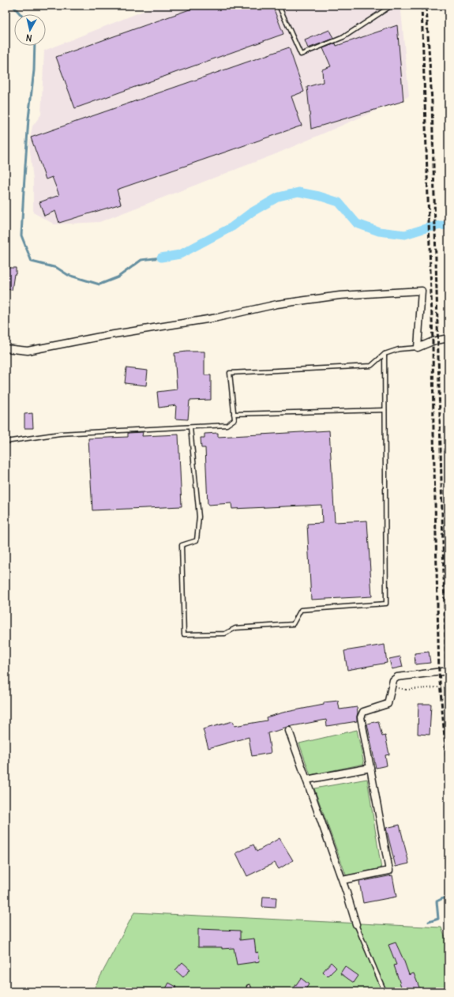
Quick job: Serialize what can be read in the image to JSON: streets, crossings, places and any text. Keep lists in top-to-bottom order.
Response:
{
  "north": "bottom"
}
